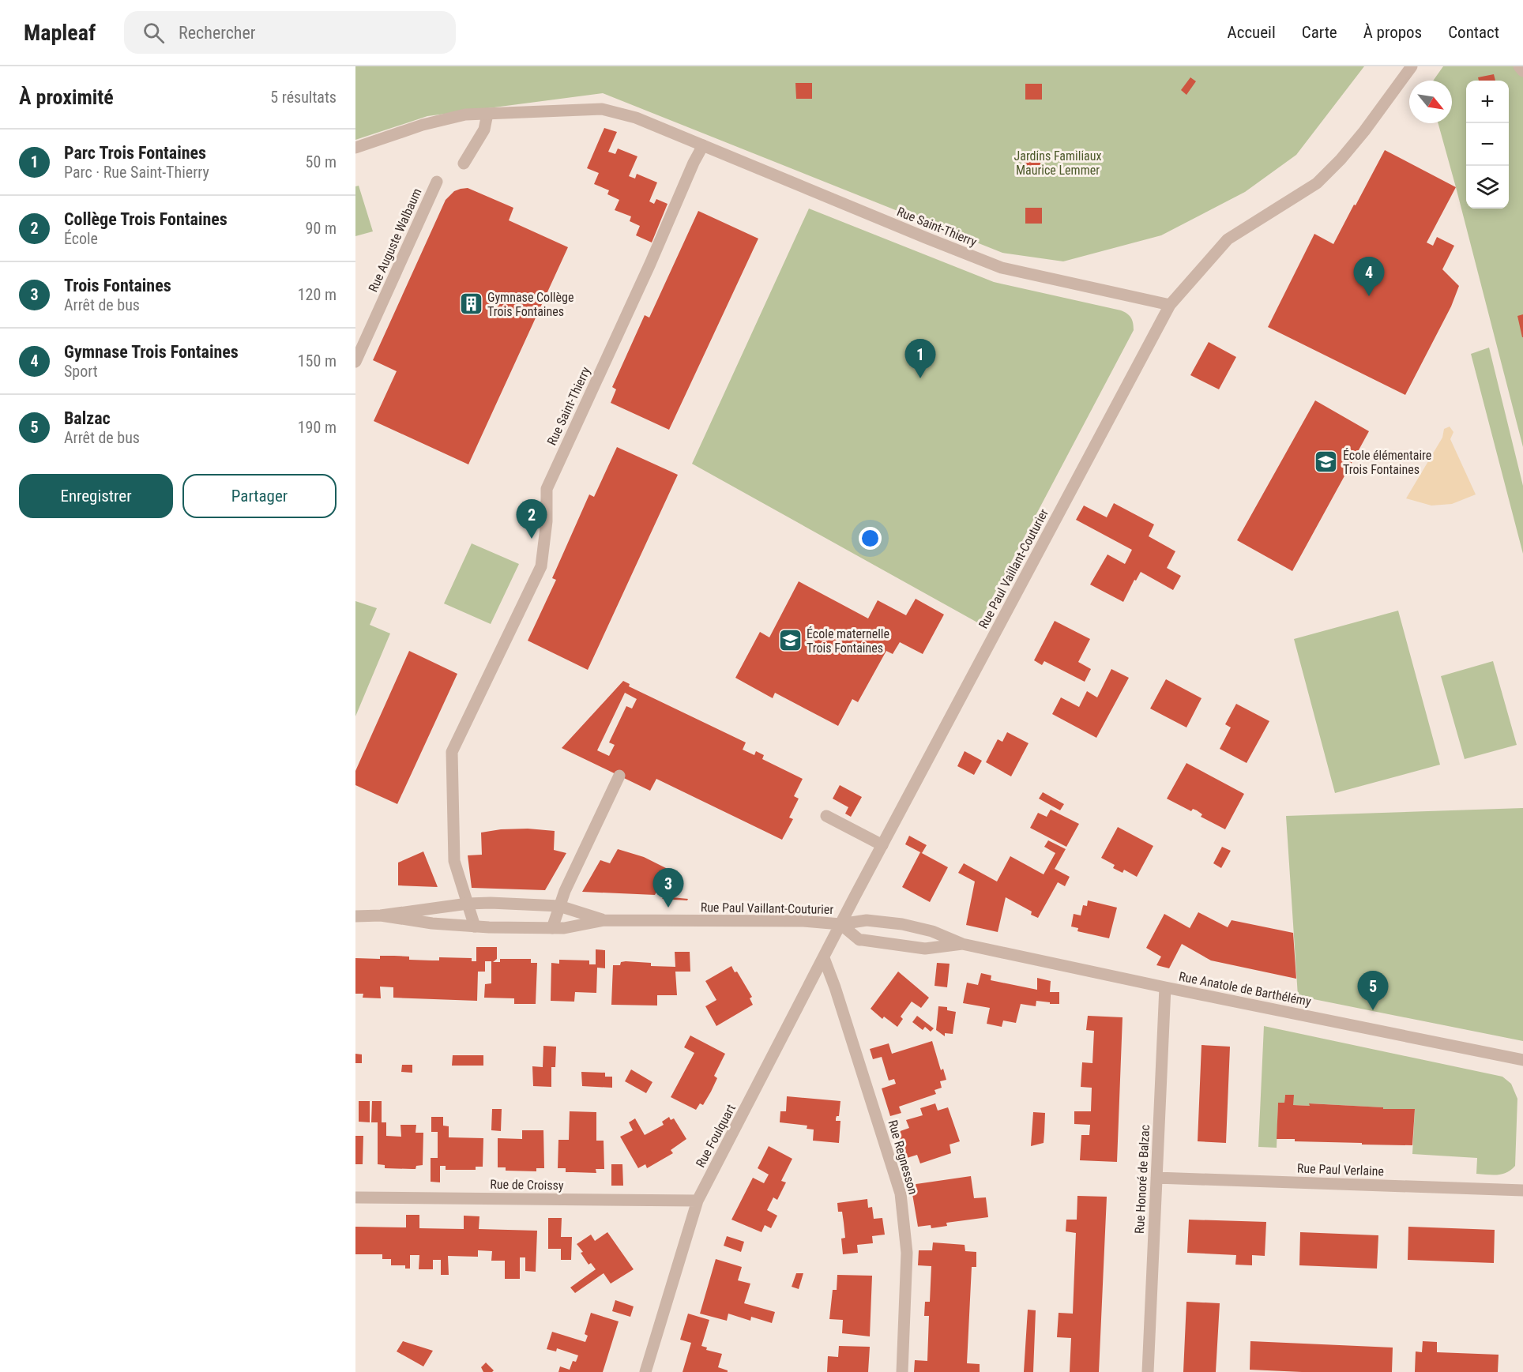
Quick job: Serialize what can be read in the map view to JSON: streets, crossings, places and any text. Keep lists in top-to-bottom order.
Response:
{
  "streets": {
    "street": [
      "Rue Saint-Thierry",
      "Rue Auguste Walbaum",
      "Rue Paul Vaillant-Couturier",
      "Rue Anatole de Barthélémy",
      "Rue Foulquart",
      "Rue Regnesson",
      "Rue Paul Verlaine",
      "Rue Honoré de Balzac",
      "Rue de Croissy"
    ]
  },
  "crossings": [
    ["Rue Saint-Thierry", "Rue Paul Vaillant-Couturier"],
    ["Rue Paul Vaillant-Couturier", "Rue Anatole de Barthélémy"],
    ["Rue Paul Vaillant-Couturier", "Rue Foulquart"],
    ["Rue Anatole de Barthélémy", "Rue Foulquart"],
    ["Rue Anatole de Barthélémy", "Rue Honoré de Balzac"],
    ["Rue Foulquart", "Rue Regnesson"],
    ["Rue Foulquart", "Rue de Croissy"],
    ["Rue Paul Verlaine", "Rue Honoré de Balzac"]
  ],
  "parks": ["Jardins Familiaux Maurice Lemmer"],
  "places": {
    "building": ["Gymnase Collège Trois Fontaines"],
    "school or university": ["École élémentaire Trois Fontaines", "École maternelle Trois Fontaines"]
  },
  "north": "bottom right",
  "page": {
    "header": "Mapleaf",
    "search": "Rechercher",
    "nav": [
      "Accueil",
      "Carte",
      "À propos",
      "Contact"
    ],
    "heading": ["À proximité", "5 résultats"],
    "map_buttons": ["+", "−"],
    "list": [
      {
        "mark": "1",
        "name": "Parc Trois Fontaines",
        "note": "Parc · Rue Saint-Thierry",
        "value": "50 m"
      },
      {
        "mark": "2",
        "name": "Collège Trois Fontaines",
        "note": "École",
        "value": "90 m"
      },
      {
        "mark": "3",
        "name": "Trois Fontaines",
        "note": "Arrêt de bus",
        "value": "120 m"
      },
      {
        "mark": "4",
        "name": "Gymnase Trois Fontaines",
        "note": "Sport",
        "value": "150 m"
      },
      {
        "mark": "5",
        "name": "Balzac",
        "note": "Arrêt de bus",
        "value": "190 m"
      }
    ],
    "pins": [
      "4",
      "1",
      "2",
      "3",
      "5"
    ],
    "buttons": ["Enregistrer", "Partager"]
  }
}
